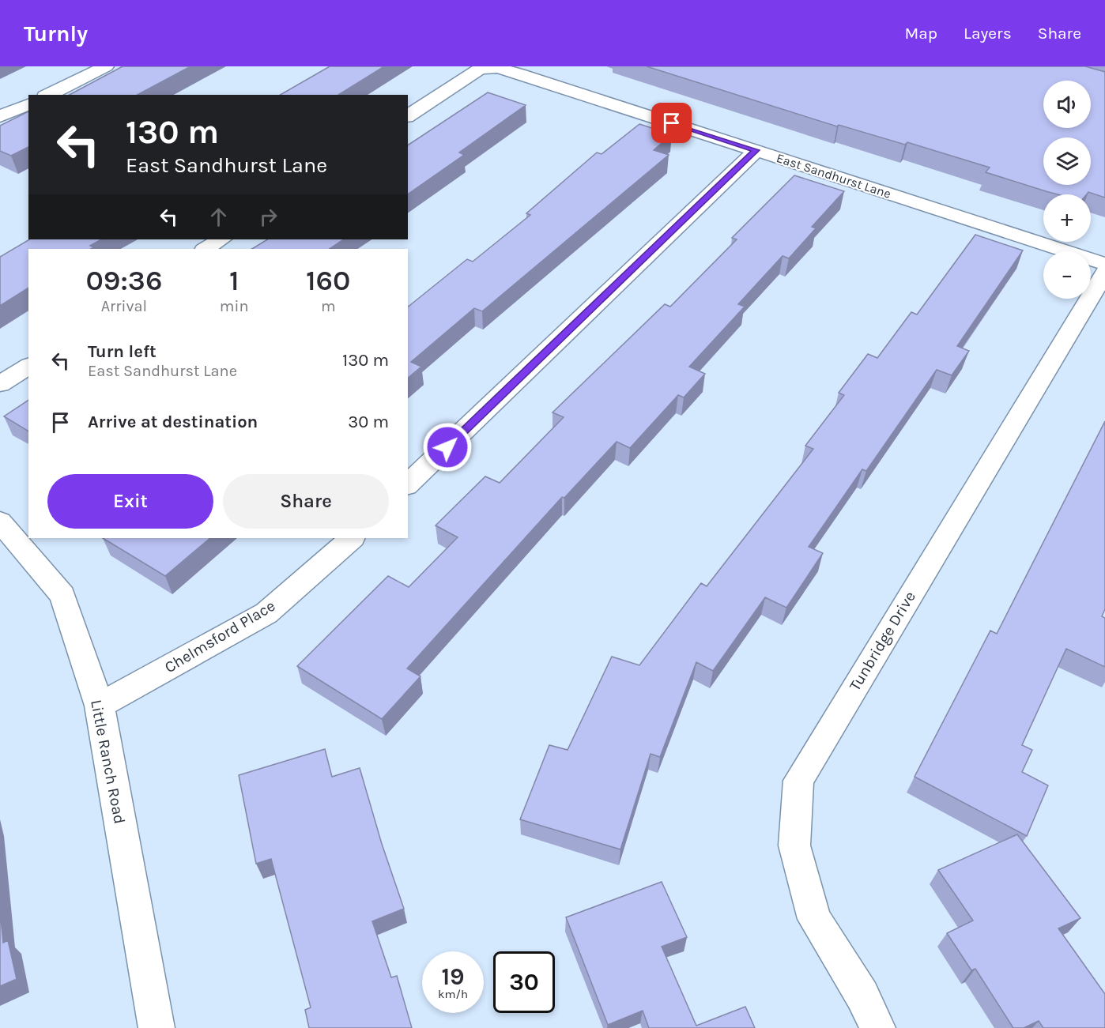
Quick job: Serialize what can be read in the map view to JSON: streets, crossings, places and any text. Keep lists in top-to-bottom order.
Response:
{
  "streets": {
    "street": [
      "East Sandhurst Lane",
      "Chelmsford Place",
      "Tunbridge Drive",
      "Little Ranch Road"
    ]
  },
  "crossings": [
    ["Chelmsford Place", "Little Ranch Road"]
  ],
  "page": {
    "header": "Turnly",
    "nav": ["Map", "Layers", "Share"],
    "map_buttons": ["+", "−"],
    "turn": ["130 m", "East Sandhurst Lane"],
    "eta": [
      "09:36",
      "Arrival",
      "1",
      "min",
      "160",
      "m"
    ],
    "list": [
      {
        "name": "Turn left",
        "note": "East Sandhurst Lane",
        "value": "130 m"
      },
      {
        "name": "Arrive at destination",
        "value": "30 m"
      }
    ],
    "buttons": ["Exit", "Share"],
    "speed": "19 km/h",
    "limit": "30"
  }
}
